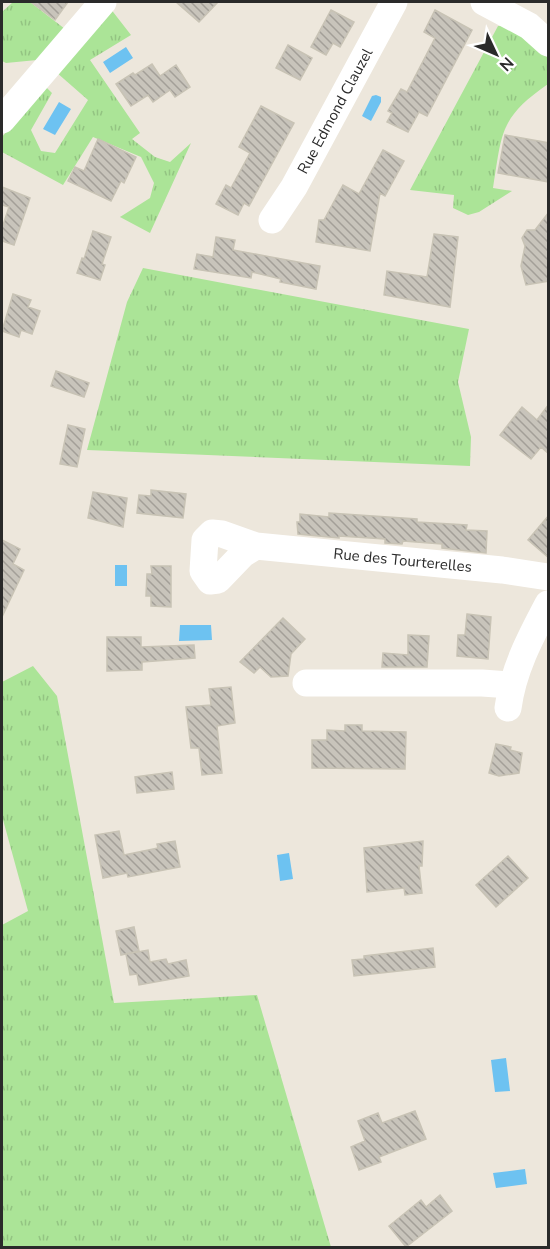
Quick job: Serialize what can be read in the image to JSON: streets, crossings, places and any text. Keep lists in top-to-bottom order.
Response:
{
  "streets": {
    "street": ["Rue Edmond Clauzel", "Rue des Tourterelles"]
  },
  "north": "bottom right"
}
